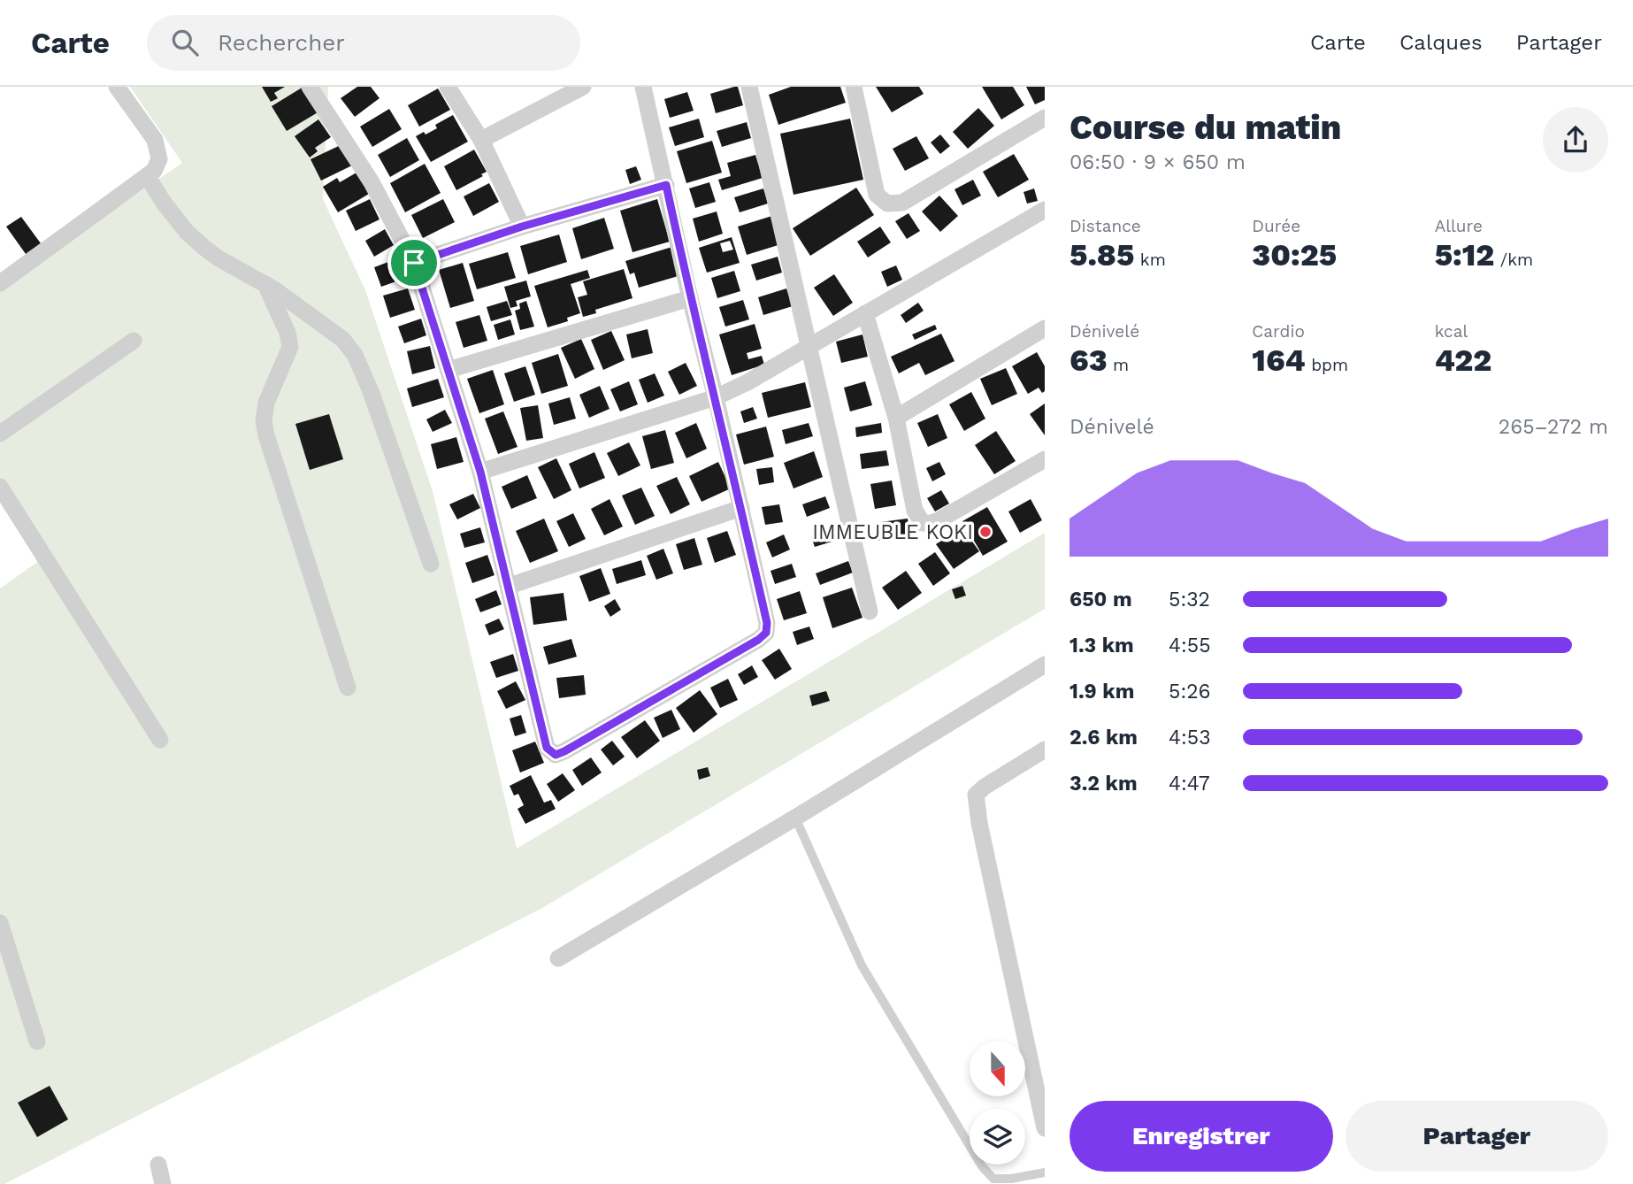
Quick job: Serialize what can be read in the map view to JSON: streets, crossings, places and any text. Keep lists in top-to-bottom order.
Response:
{
  "places": ["IMMEUBLE KOKI"],
  "north": "bottom",
  "page": {
    "header": "Carte",
    "search": "Rechercher",
    "nav": ["Carte", "Calques", "Partager"],
    "heading": ["Course du matin", "06:50 · 9 × 650 m"],
    "stats": [
      ["Distance", "5.85 km"],
      ["Durée", "30:25"],
      ["Allure", "5:12 /km"],
      ["Dénivelé", "63 m"],
      ["Cardio", "164 bpm"],
      ["kcal", "422"]
    ],
    "chart": ["Dénivelé", "265–272 m"],
    "list": [
      {
        "name": "650 m",
        "note": "5:32"
      },
      {
        "name": "1.3 km",
        "note": "4:55"
      },
      {
        "name": "1.9 km",
        "note": "5:26"
      },
      {
        "name": "2.6 km",
        "note": "4:53"
      },
      {
        "name": "3.2 km",
        "note": "4:47"
      }
    ],
    "buttons": ["Enregistrer", "Partager"]
  }
}
